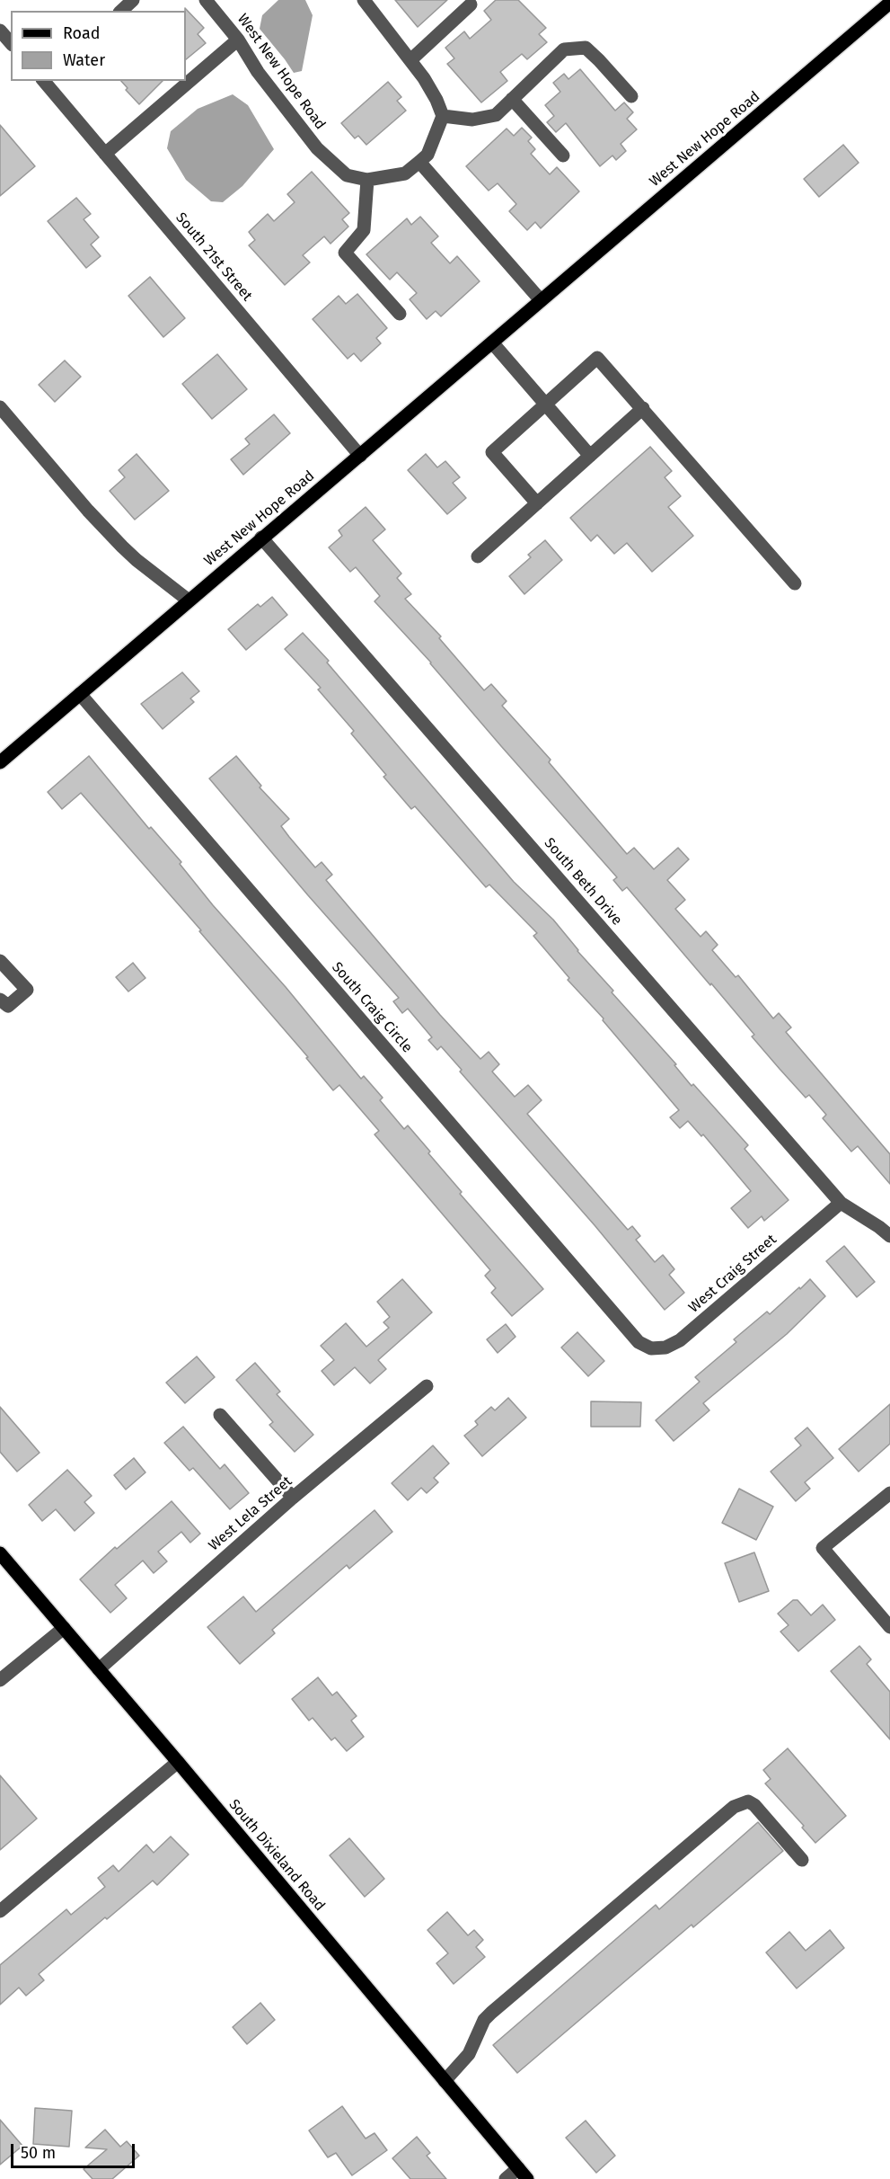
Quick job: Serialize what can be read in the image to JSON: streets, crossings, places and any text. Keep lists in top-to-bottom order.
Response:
{
  "streets": {
    "main road": ["West New Hope Road", "South Dixieland Road"],
    "street": [
      "South 21st Street",
      "South Beth Drive",
      "South Craig Circle",
      "West Craig Street",
      "West Lela Street"
    ]
  },
  "crossings": [
    ["West New Hope Road", "South 21st Street"],
    ["West New Hope Road", "South Beth Drive"],
    ["West New Hope Road", "South Craig Circle"],
    ["South Beth Drive", "West Craig Street"],
    ["South Craig Circle", "West Craig Street"],
    ["West Lela Street", "South Dixieland Road"]
  ],
  "legend": ["Road", "Water"],
  "scale_bar": "50 m"
}
